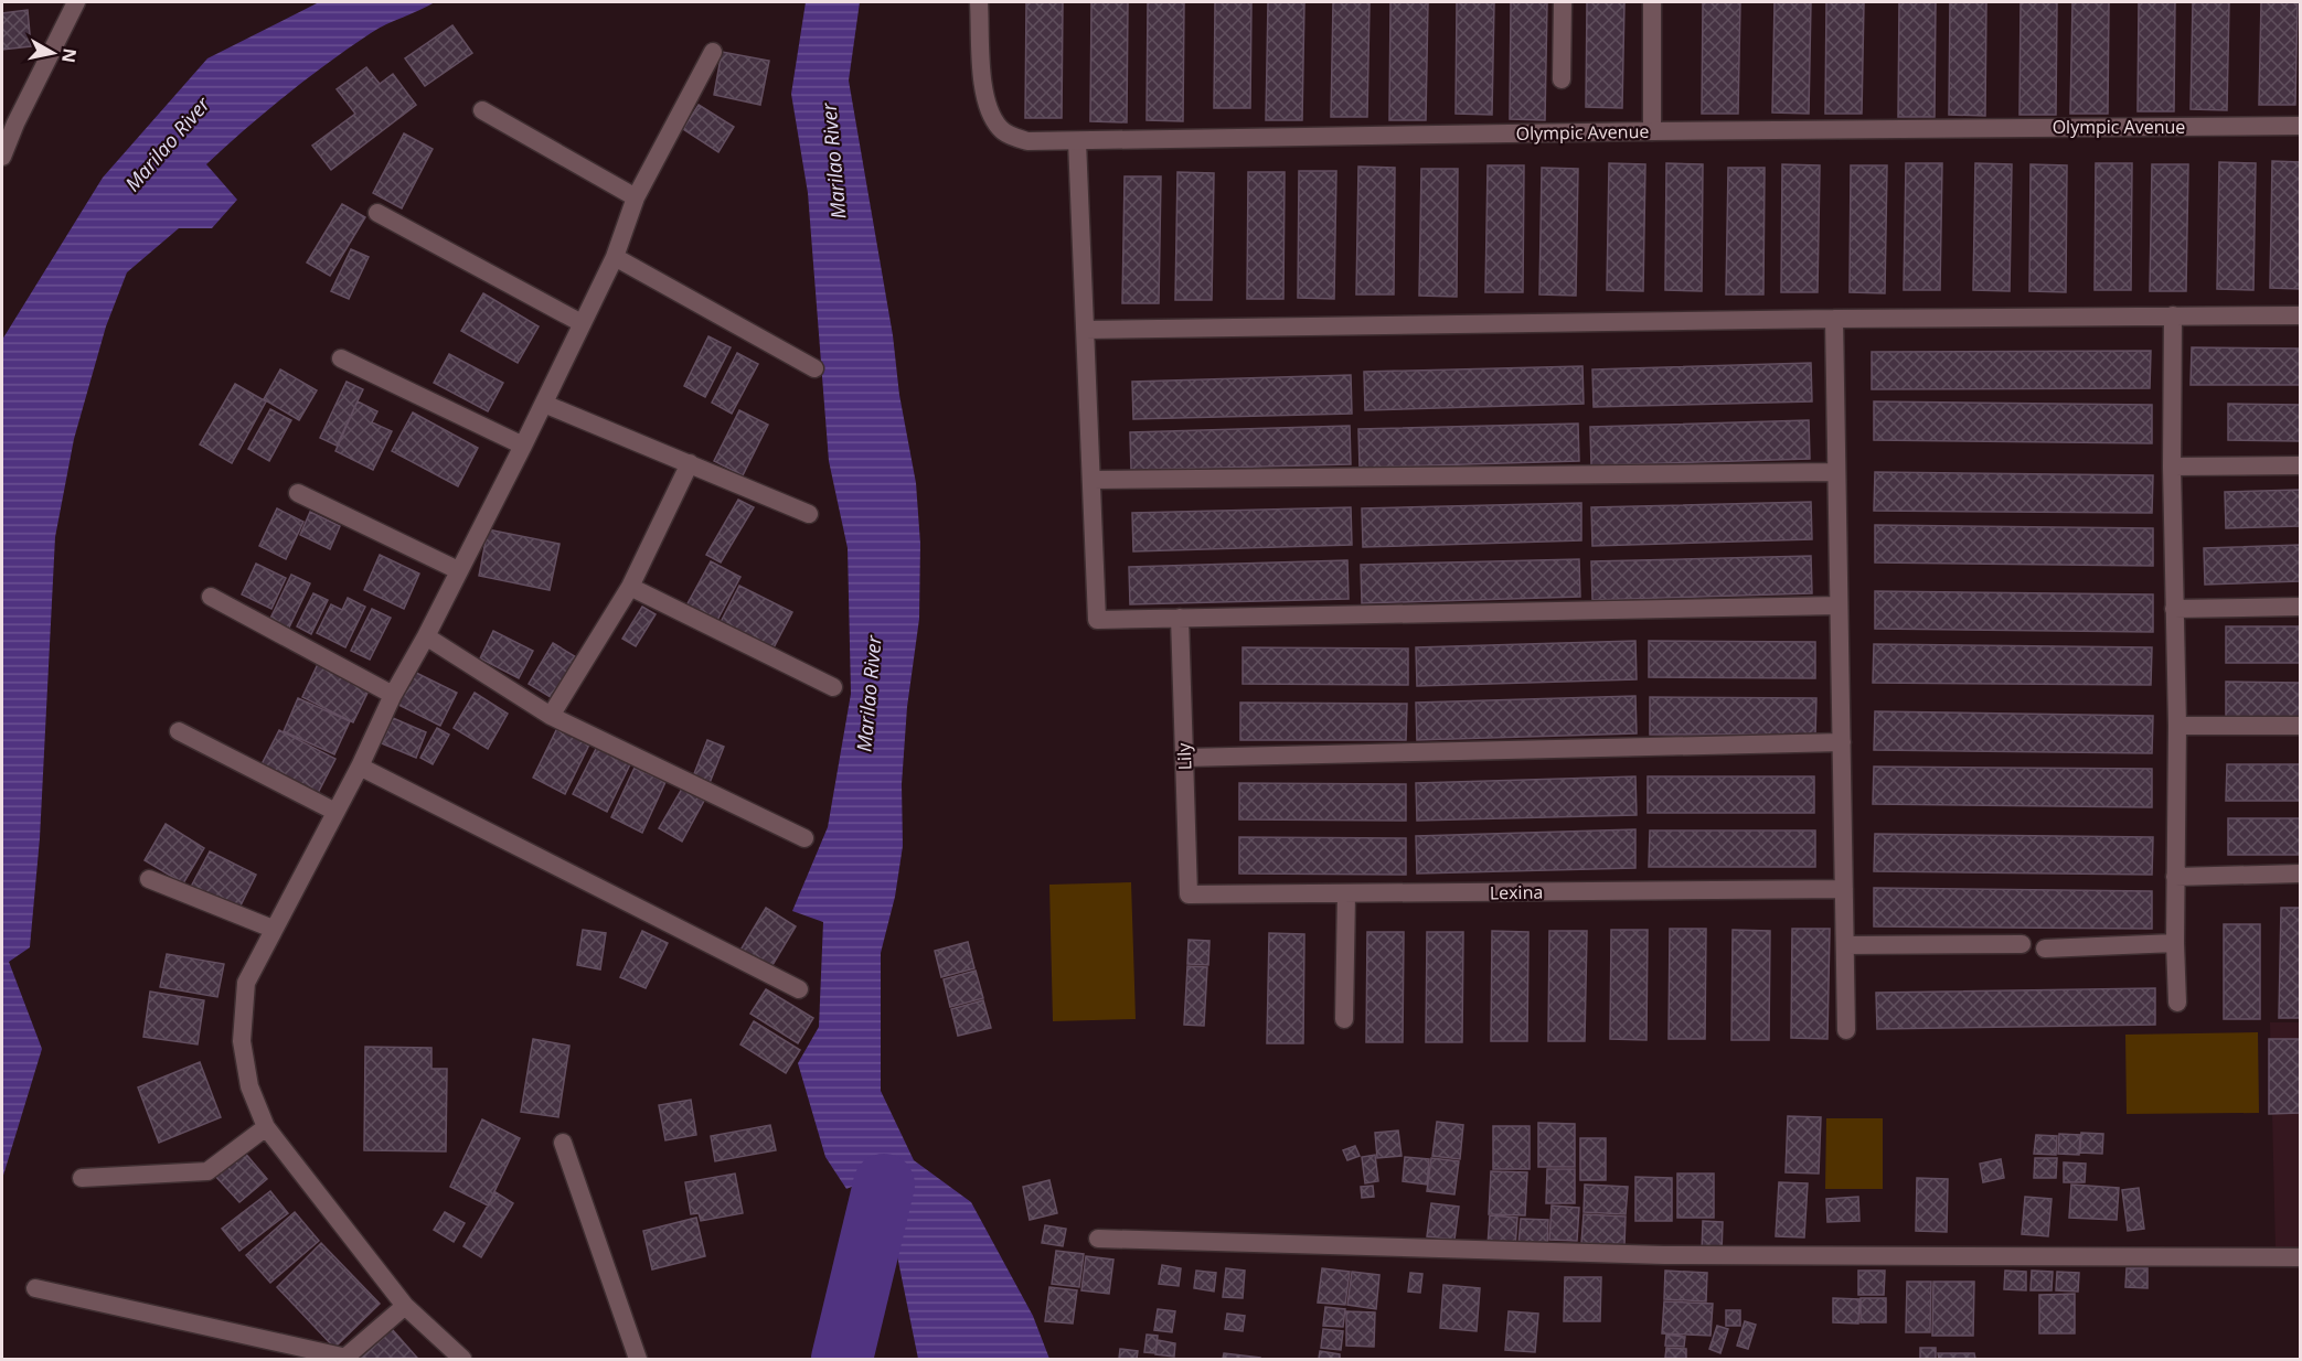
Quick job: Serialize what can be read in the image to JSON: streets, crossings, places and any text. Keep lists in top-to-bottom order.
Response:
{
  "streets": {
    "street": ["Olympic Avenue", "Lily", "Lexina"]
  },
  "crossings": [
    ["Lily", "Lexina"]
  ],
  "water": ["Marilao River"],
  "north": "right"
}
